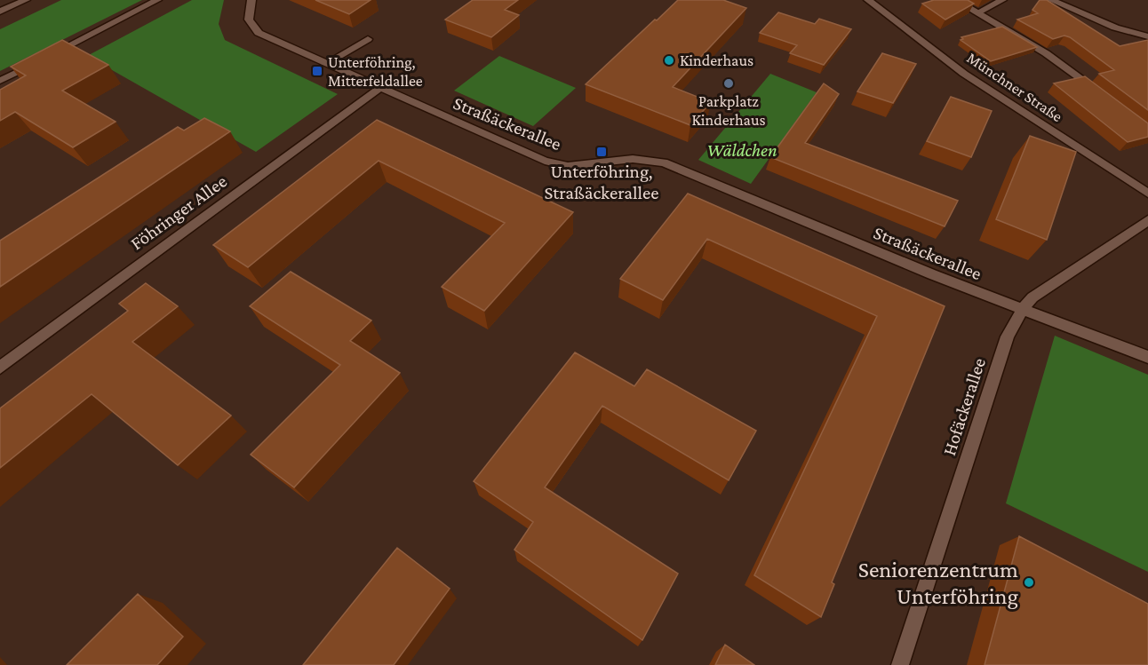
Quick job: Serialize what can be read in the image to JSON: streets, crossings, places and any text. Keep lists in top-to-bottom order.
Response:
{
  "streets": {
    "street": [
      "Münchner Straße",
      "Straßäckerallee",
      "Föhringer Allee",
      "Hofäckerallee"
    ]
  },
  "crossings": [
    ["Straßäckerallee", "Föhringer Allee"],
    ["Straßäckerallee", "Hofäckerallee"]
  ],
  "parks": ["Wäldchen"],
  "places": {
    "other": ["Kinderhaus", "Parkplatz Kinderhaus", "Seniorenzentrum Unterföhring"],
    "transit": ["Unterföhring, Mitterfeldallee", "Unterföhring, Straßäckerallee"]
  }
}
